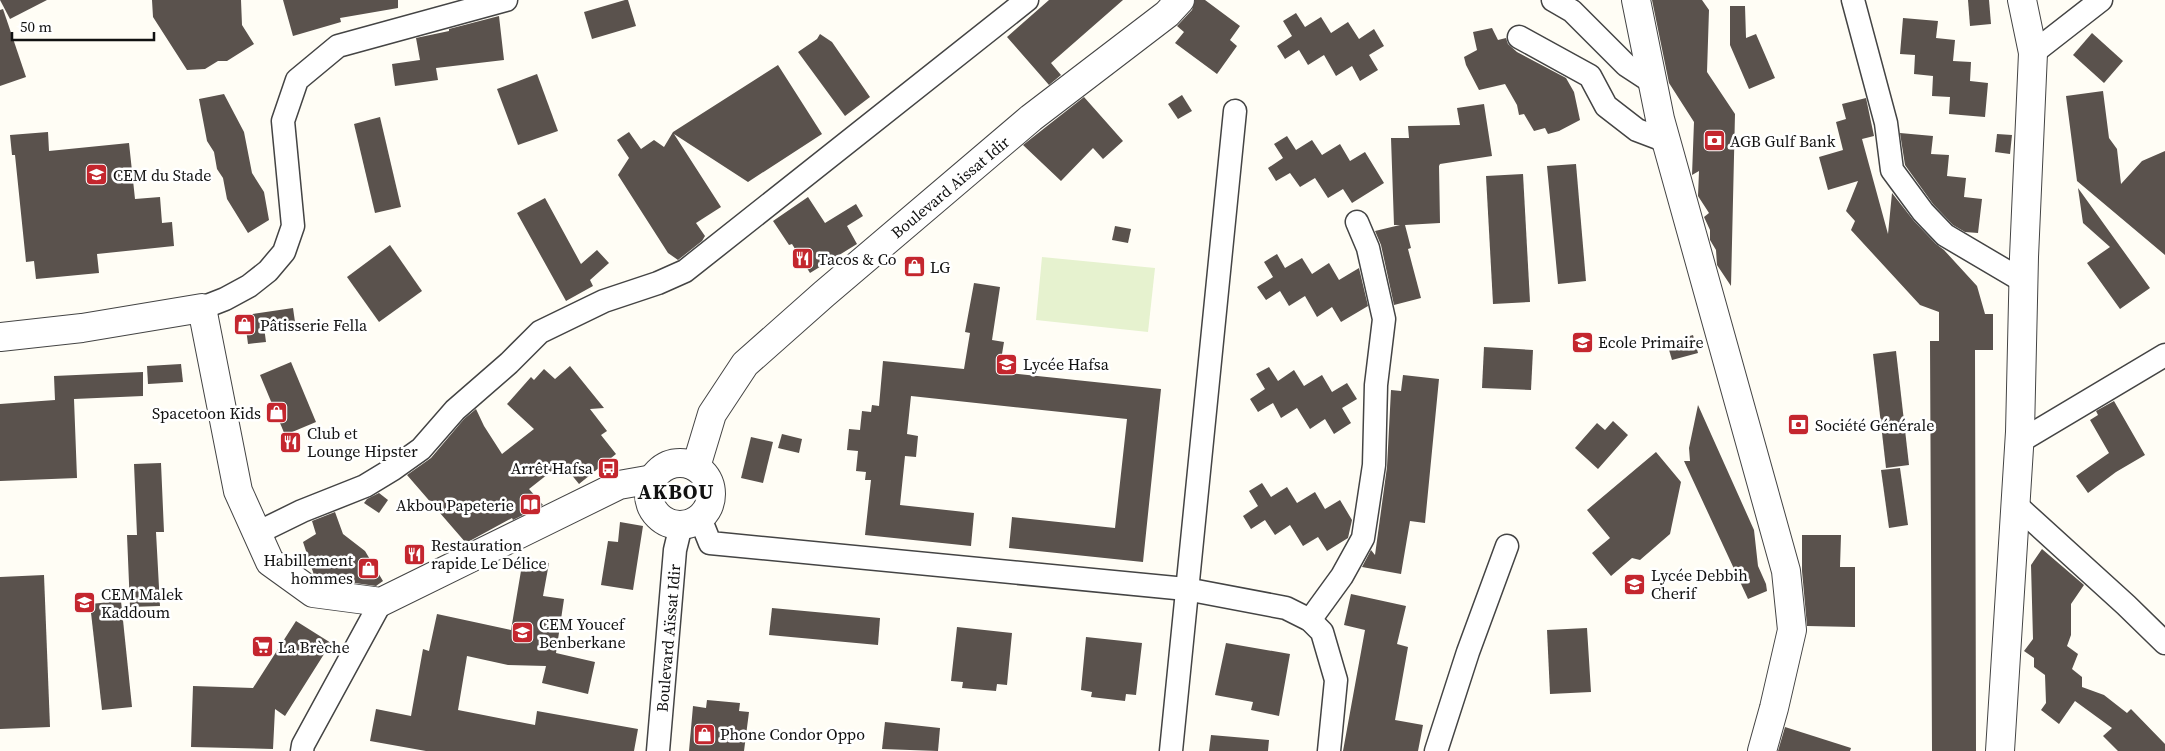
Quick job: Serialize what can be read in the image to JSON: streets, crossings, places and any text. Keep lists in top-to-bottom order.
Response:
{
  "streets": {
    "street": ["Boulevard Aissat Idir", "Boulevard Aïssat Idir"]
  },
  "crossings": [
    ["Boulevard Aissat Idir", "Boulevard Aïssat Idir"]
  ],
  "districts": ["AKBOU"],
  "places": {
    "bank": ["AGB Gulf Bank", "Société Générale"],
    "school or university": [
      "CEM du Stade",
      "Ecole Primaire",
      "Lycée Hafsa",
      "Lycée Debbih Cherif",
      "CEM Malek Kaddoum",
      "CEM Youcef Benberkane"
    ],
    "restaurant": ["Tacos & Co", "Club et Lounge Hipster", "Restauration rapide Le Délice"],
    "shop": [
      "LG",
      "Pâtisserie Fella",
      "Spacetoon Kids",
      "Habillement hommes",
      "Phone Condor Oppo"
    ],
    "bus stop": ["Arrêt Hafsa"],
    "library": ["Akbou Papeterie"],
    "supermarket": ["La Brèche"]
  },
  "scale_bar": "50 m"
}
